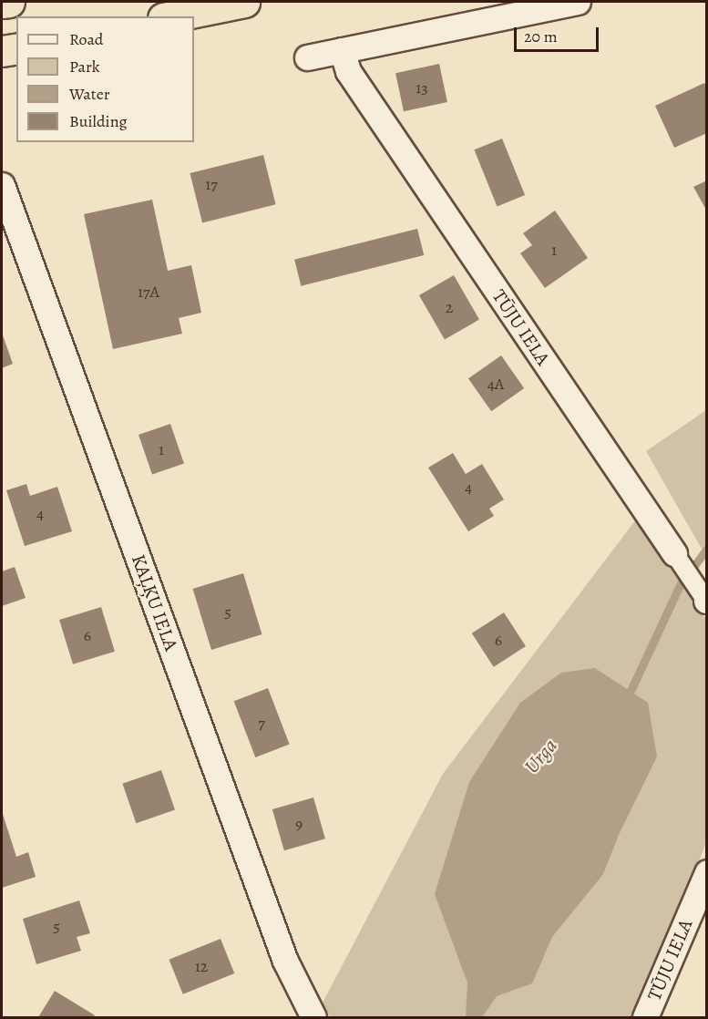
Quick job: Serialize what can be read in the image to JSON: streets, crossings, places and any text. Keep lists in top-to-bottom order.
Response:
{
  "streets": {
    "street": ["TŪJU IELA", "KAĻĶU IELA"]
  },
  "water": ["Urga"],
  "house_numbers": [
    "13",
    "17",
    "1",
    "17A",
    "2",
    "4A",
    "1",
    "4",
    "4",
    "5",
    "6",
    "6",
    "7",
    "9",
    "5",
    "12"
  ],
  "legend": [
    "Road",
    "Park",
    "Water",
    "Building"
  ],
  "scale_bar": "20 m"
}
